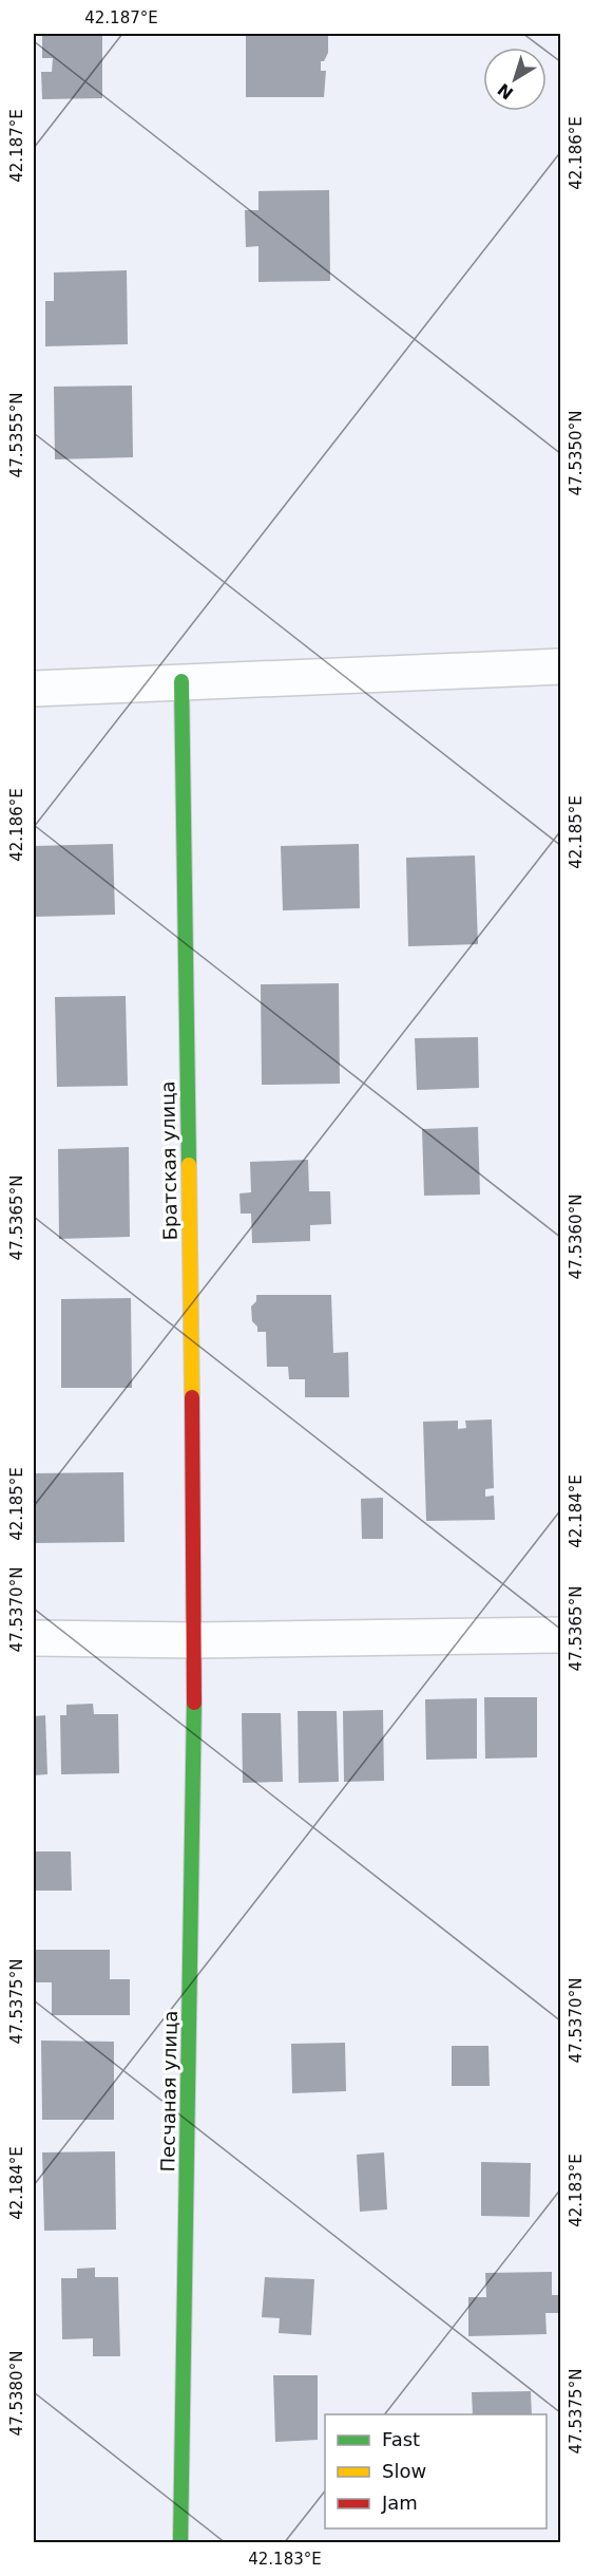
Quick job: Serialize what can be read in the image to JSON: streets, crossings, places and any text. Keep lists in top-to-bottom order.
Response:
{
  "streets": {
    "street": ["Братская улица", "Песчаная улица"]
  },
  "crossings": [
    ["Братская улица", "Песчаная улица"]
  ],
  "legend": ["Fast", "Slow", "Jam"],
  "north": "bottom left",
  "coordinates": [
    "42.187°E",
    "42.186°E",
    "47.5355°N",
    "47.5350°N",
    "42.185°E",
    "47.5365°N",
    "47.5360°N",
    "42.184°E",
    "47.5370°N",
    "47.5375°N",
    "42.183°E",
    "47.5380°N"
  ]
}
